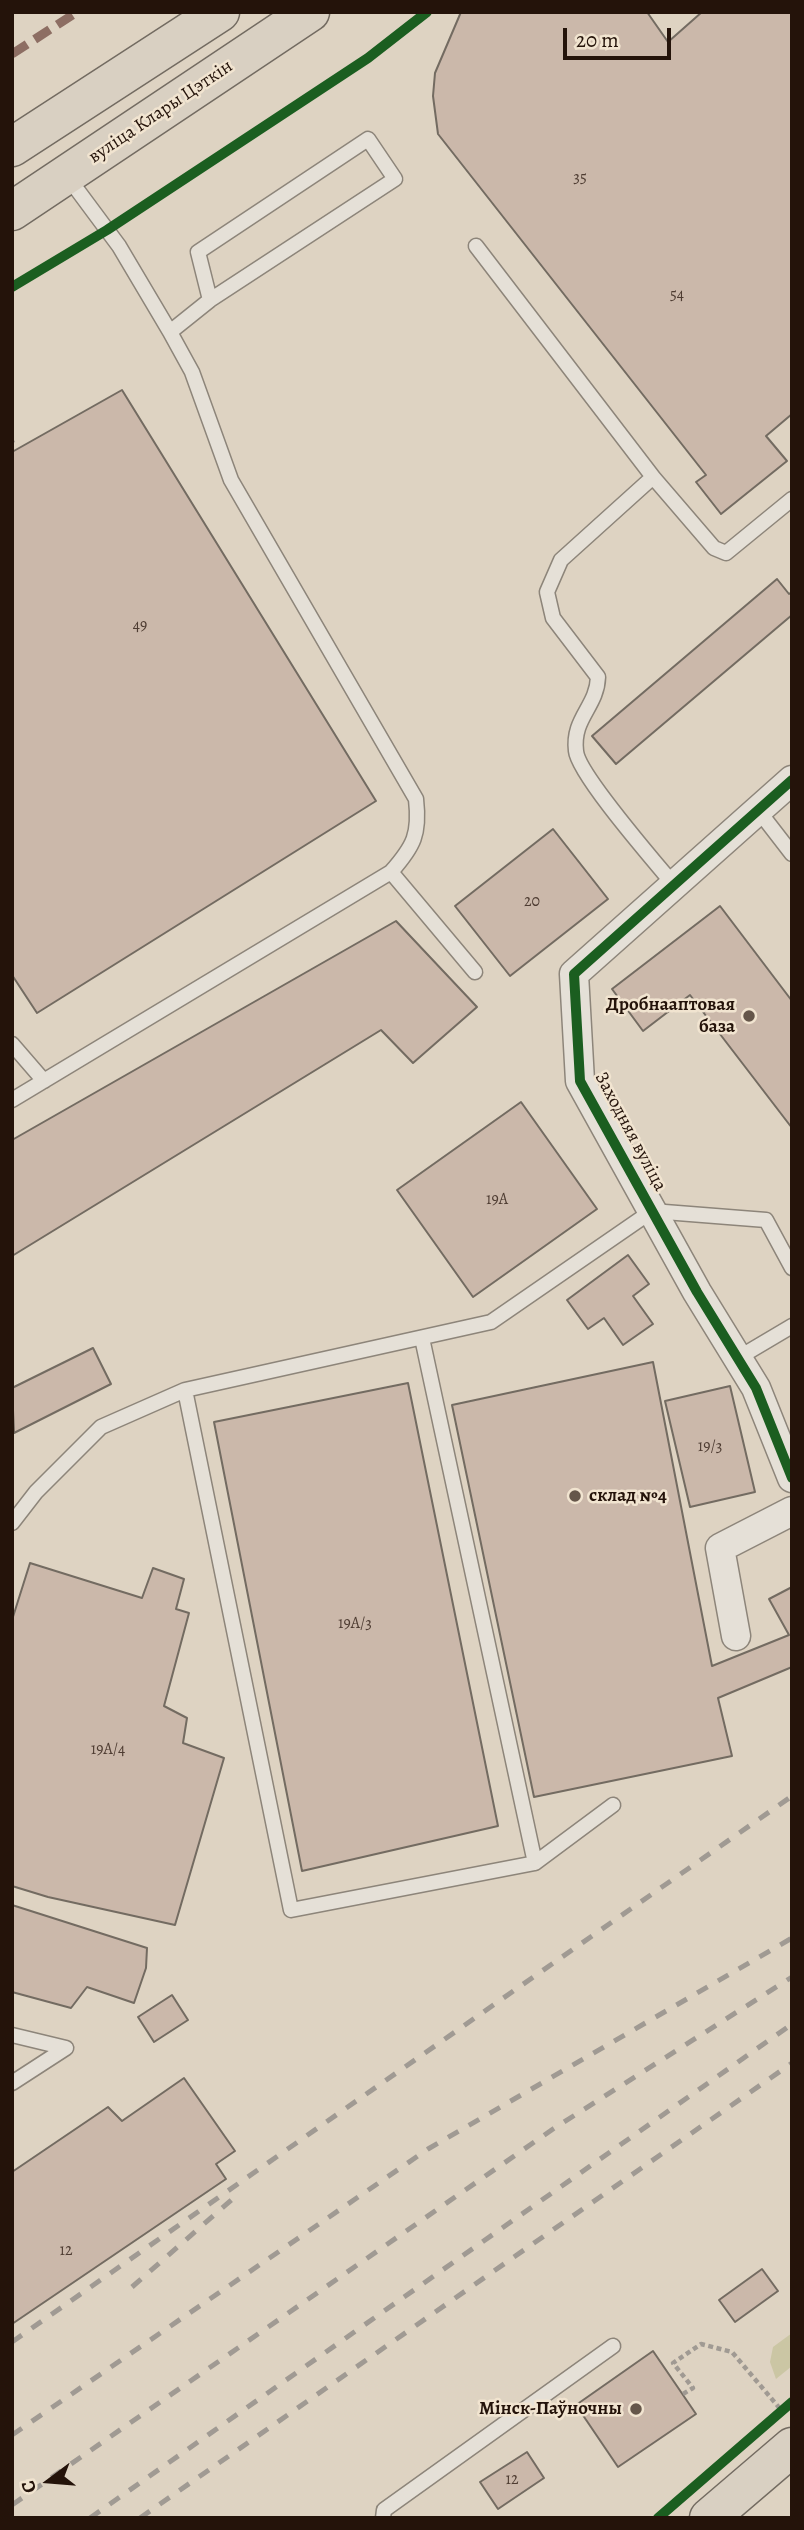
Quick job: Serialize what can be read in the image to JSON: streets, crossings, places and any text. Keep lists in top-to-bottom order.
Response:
{
  "streets": {
    "main road": ["вуліца Клары Цэткін"],
    "street": ["Заходняя вуліца"]
  },
  "places": ["Дробнааптовая база", "склад №4", "Мінск-Паўночны"],
  "house_numbers": [
    "35",
    "54",
    "49",
    "20",
    "19А",
    "19/3",
    "19А/3",
    "19А/4",
    "12",
    "12"
  ],
  "scale_bar": "20 m",
  "north": "left"
}
